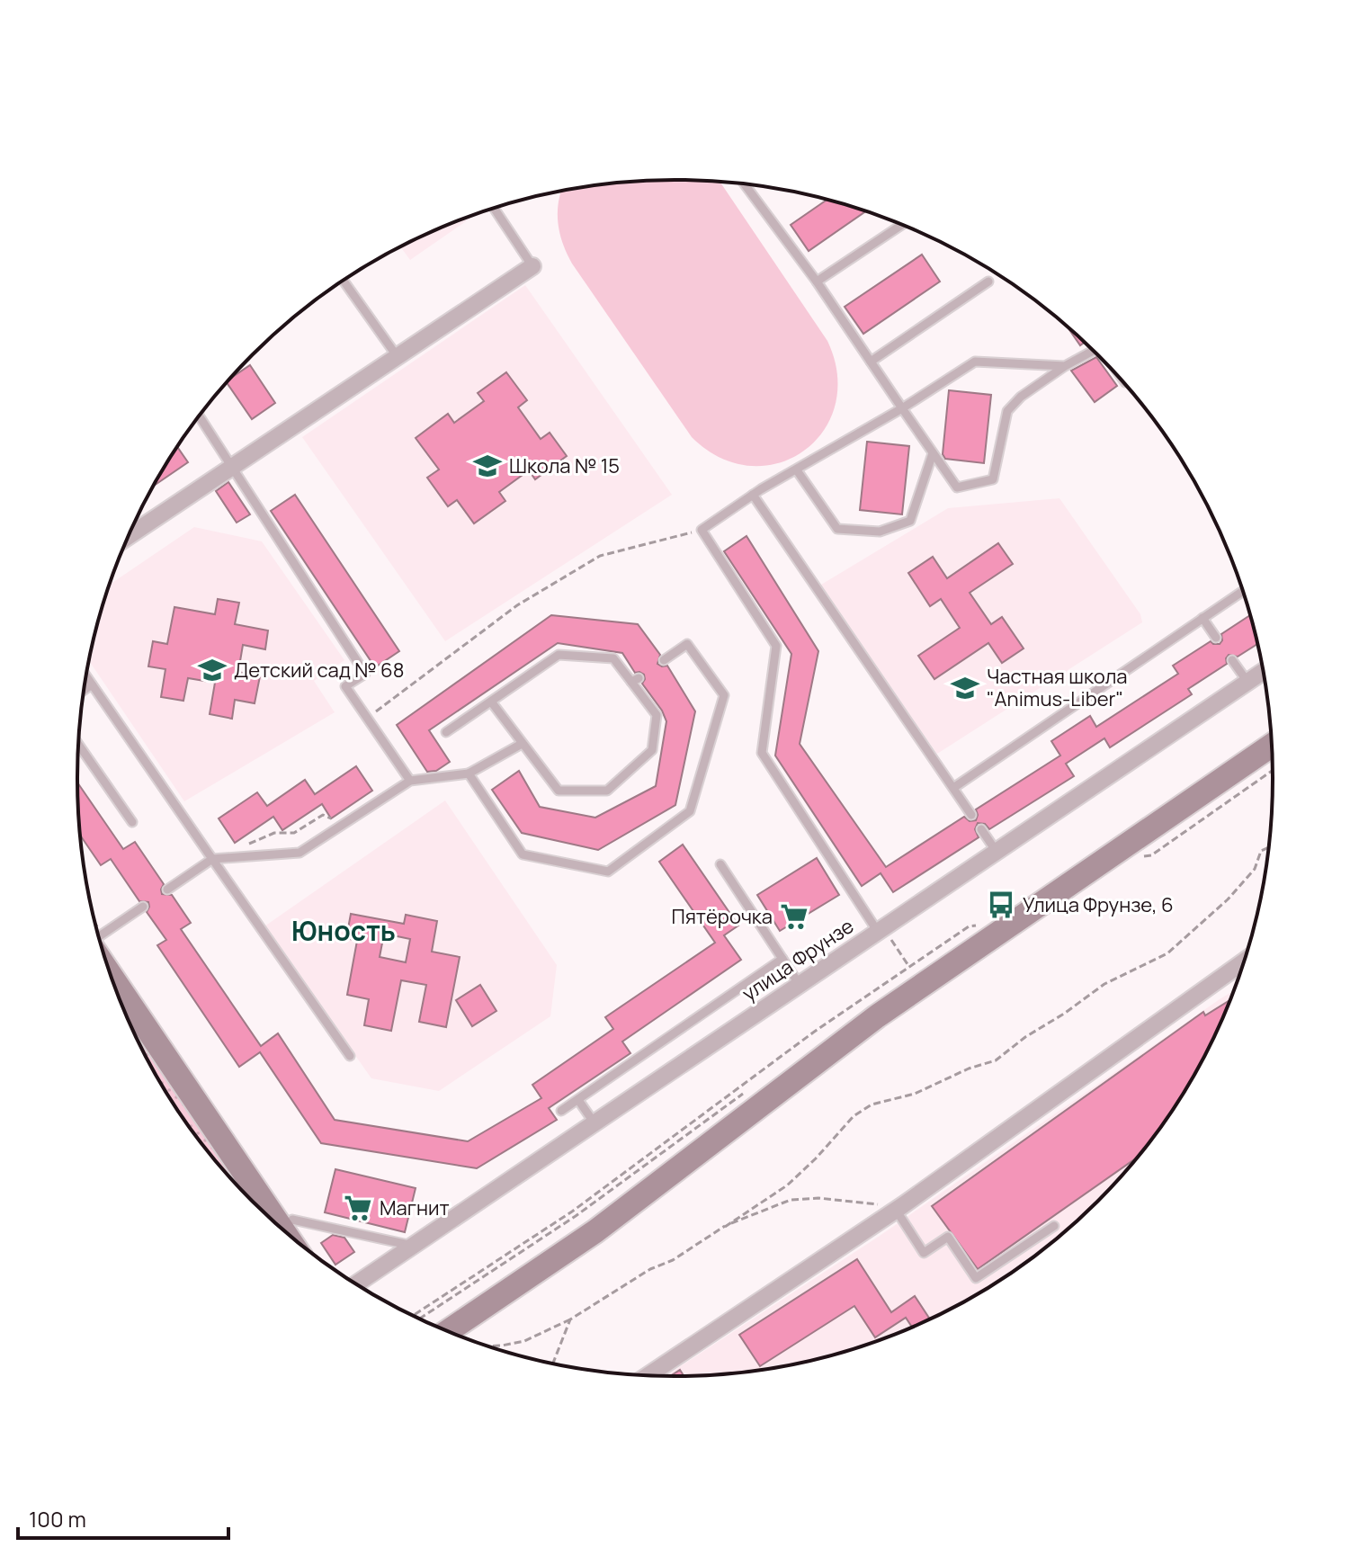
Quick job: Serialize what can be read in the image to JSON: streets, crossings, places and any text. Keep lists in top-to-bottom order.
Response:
{
  "streets": {
    "street": ["улица Фрунзе"]
  },
  "districts": ["Юность"],
  "places": {
    "school or university": ["Школа № 15", "Детский сад № 68", "Частная школа \"Animus-Liber\""],
    "bus stop": ["Улица Фрунзе, 6"],
    "supermarket": ["Пятёрочка", "Магнит"]
  },
  "scale_bar": "100 m"
}
